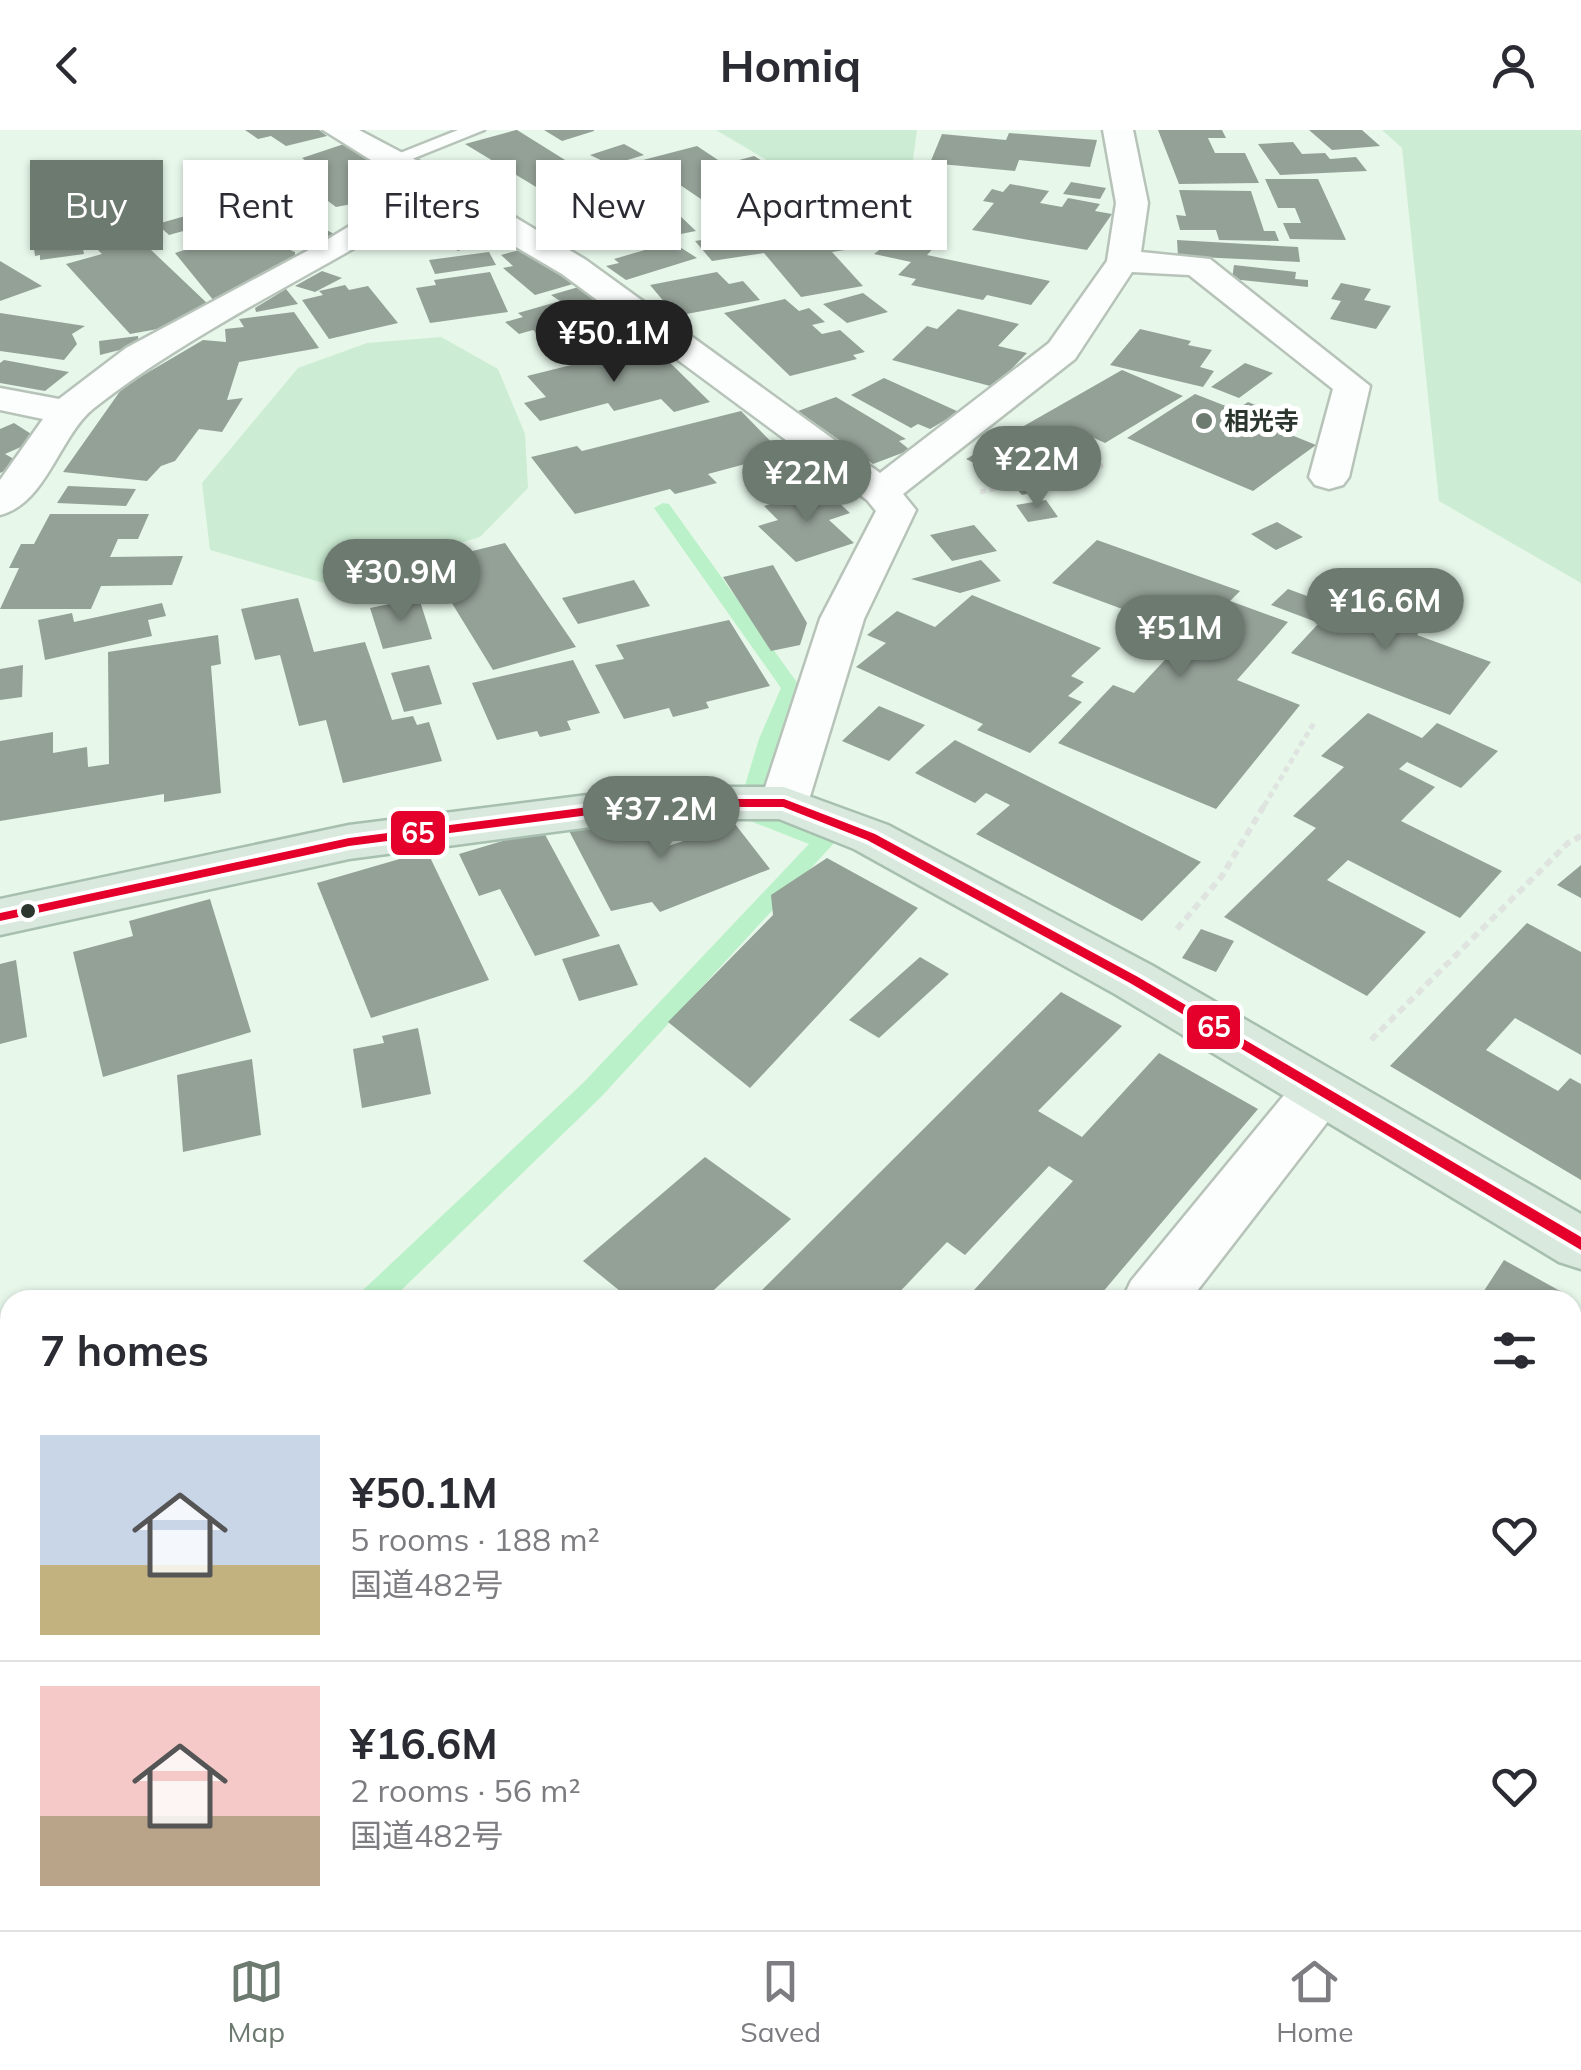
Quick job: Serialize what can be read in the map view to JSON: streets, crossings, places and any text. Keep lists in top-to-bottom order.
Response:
{
  "places": ["相光寺"],
  "lines": ["transit line 65"],
  "page": {
    "header": "Homiq",
    "chip": [
      "Buy",
      "Rent",
      "Filters",
      "New",
      "Apartment"
    ],
    "price": [
      "¥50.1M",
      "¥22M",
      "¥22M",
      "¥30.9M",
      "¥16.6M",
      "¥51M",
      "¥37.2M"
    ],
    "heading": "7 homes",
    "list": [
      {
        "name": "¥50.1M",
        "note": "5 rooms · 188 m² · 国道482号"
      },
      {
        "name": "¥16.6M",
        "note": "2 rooms · 56 m² · 国道482号"
      }
    ],
    "tabs": ["Map", "Saved", "Home"]
  }
}
